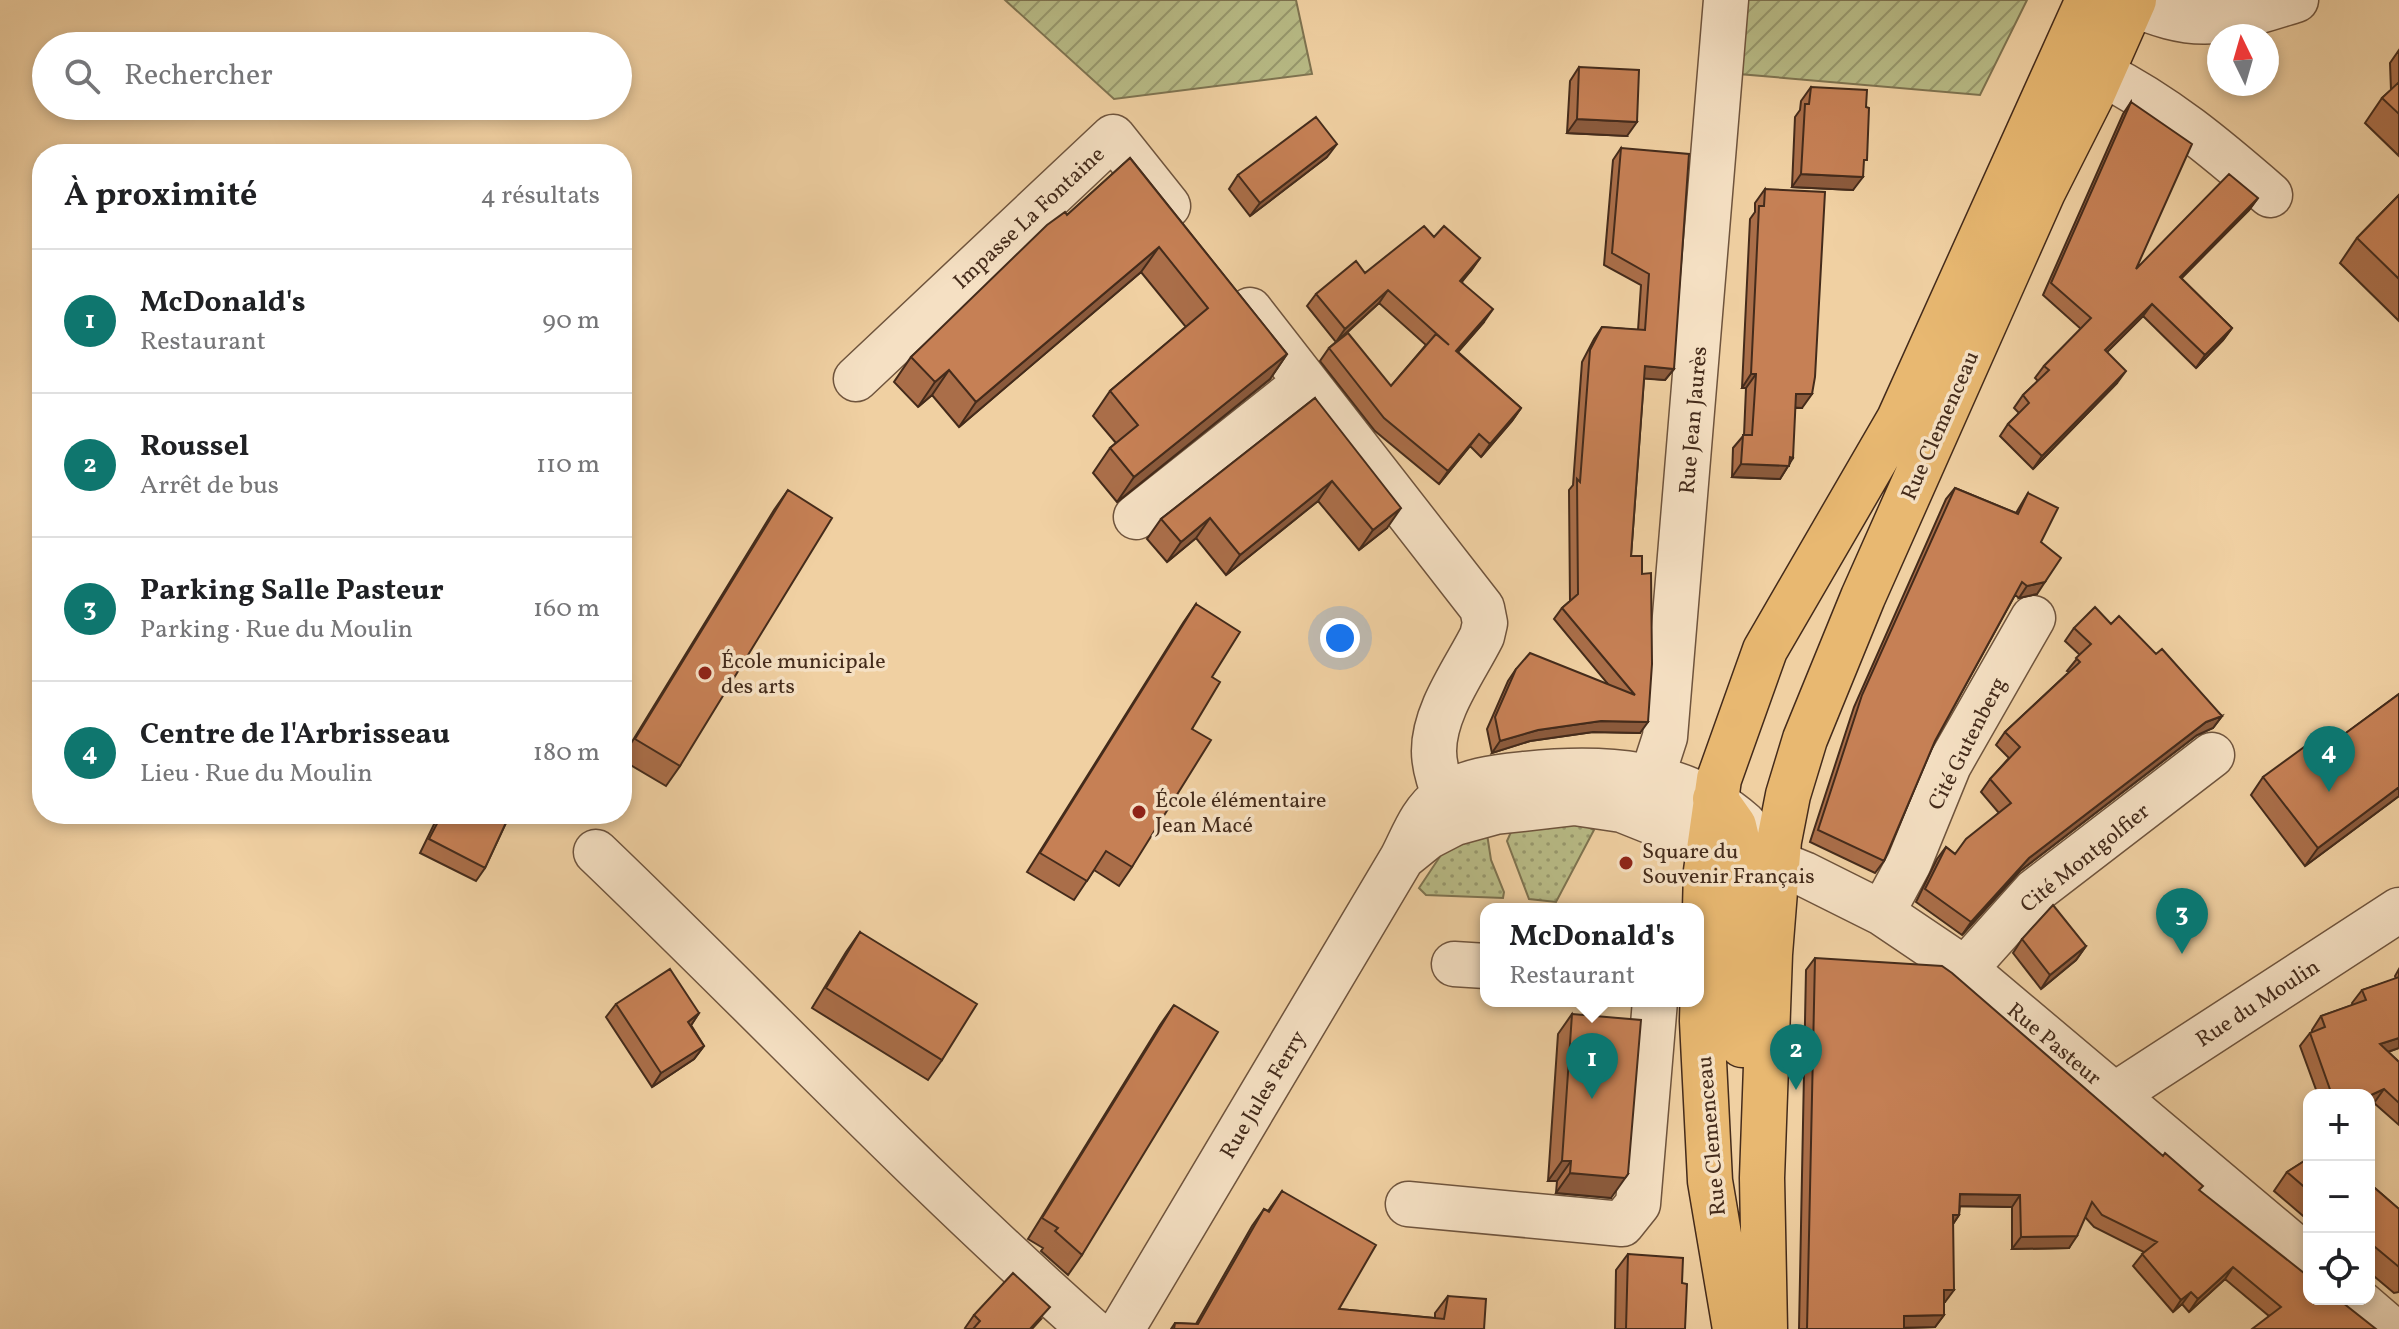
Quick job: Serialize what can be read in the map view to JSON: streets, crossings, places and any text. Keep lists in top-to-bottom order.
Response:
{
  "streets": {
    "main road": ["Rue Clemenceau"],
    "street": [
      "Impasse La Fontaine",
      "Rue Jean Jaurès",
      "Cité Gutenberg",
      "Cité Montgolfier",
      "Rue du Moulin",
      "Rue Pasteur",
      "Rue Jules Ferry"
    ]
  },
  "crossings": [
    ["Rue Jean Jaurès", "Rue Jules Ferry"],
    ["Rue Clemenceau", "Rue Pasteur"],
    ["Rue Clemenceau", "Rue Jules Ferry"],
    ["Cité Gutenberg", "Rue Pasteur"],
    ["Cité Montgolfier", "Rue Pasteur"],
    ["Rue du Moulin", "Rue Pasteur"]
  ],
  "places": ["École municipale des arts", "École élémentaire Jean Macé", "Square du Souvenir Français"],
  "north": "top",
  "page": {
    "search": "Rechercher",
    "heading": ["À proximité", "4 résultats"],
    "list": [
      {
        "mark": "1",
        "name": "McDonald's",
        "note": "Restaurant",
        "value": "90 m"
      },
      {
        "mark": "2",
        "name": "Roussel",
        "note": "Arrêt de bus",
        "value": "110 m"
      },
      {
        "mark": "3",
        "name": "Parking Salle Pasteur",
        "note": "Parking · Rue du Moulin",
        "value": "160 m"
      },
      {
        "mark": "4",
        "name": "Centre de l'Arbrisseau",
        "note": "Lieu · Rue du Moulin",
        "value": "180 m"
      }
    ],
    "pins": [
      "4",
      "3",
      "2",
      "1"
    ],
    "popup": ["McDonald's", "Restaurant"],
    "map_buttons": ["+", "−"]
  }
}
